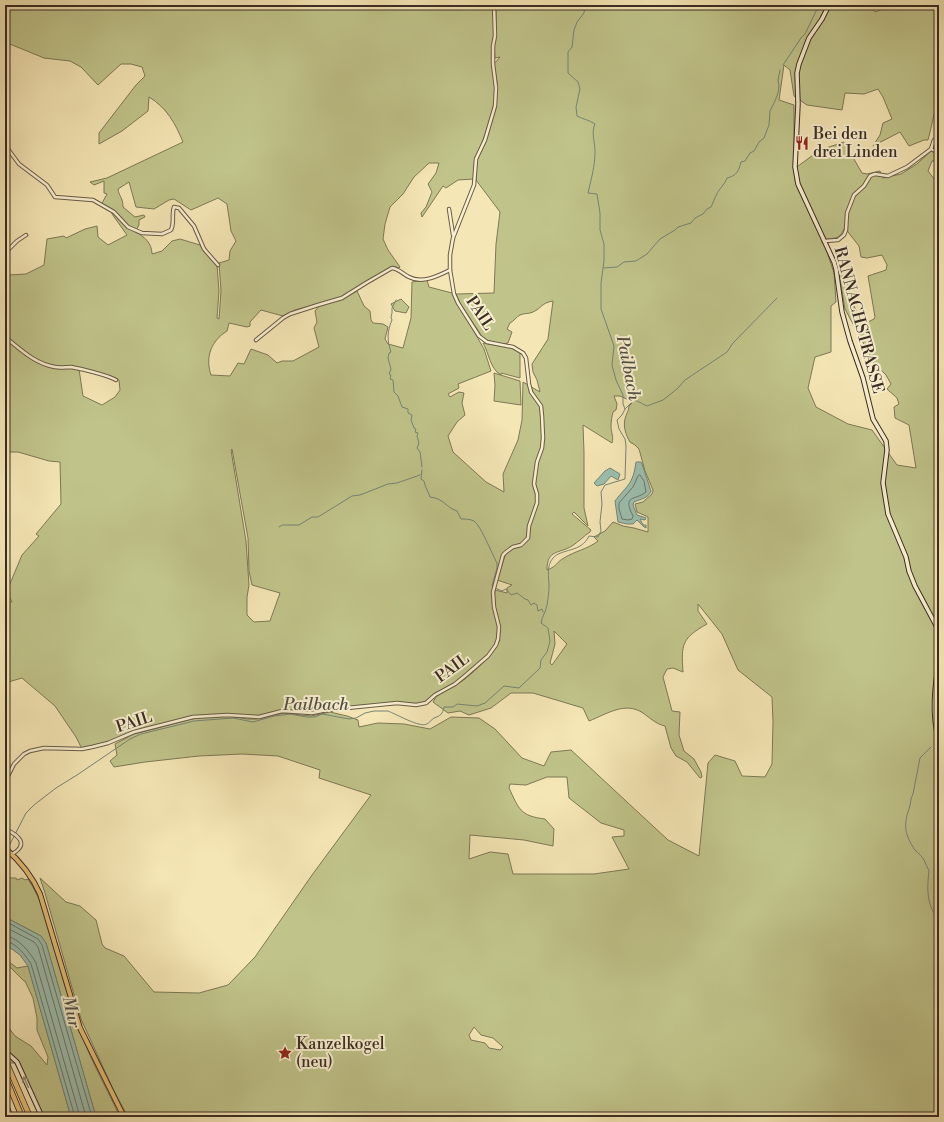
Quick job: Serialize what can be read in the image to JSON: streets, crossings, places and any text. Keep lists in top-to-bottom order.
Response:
{
  "streets": {
    "street": ["PAIL", "RANNACHSTRASSE"]
  },
  "water": ["Pailbach", "Mur"],
  "places": {
    "restaurant": ["Bei den drei Linden"],
    "place": ["Kanzelkogel (neu)"]
  }
}
